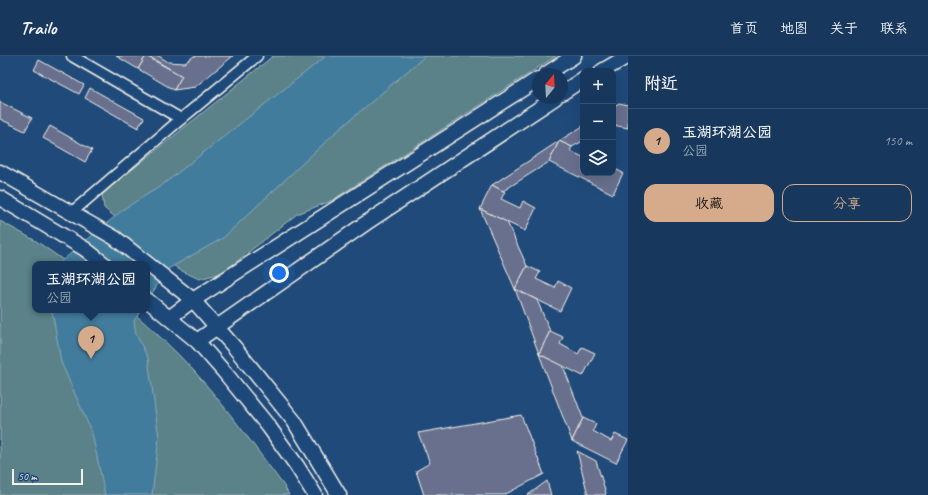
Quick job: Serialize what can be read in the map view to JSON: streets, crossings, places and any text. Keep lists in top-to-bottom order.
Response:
{
  "scale_bar": "50 m",
  "north": "top",
  "page": {
    "header": "Trailo",
    "nav": [
      "首页",
      "地图",
      "关于",
      "联系"
    ],
    "heading": "附近",
    "map_buttons": ["+", "−"],
    "list": [
      {
        "mark": "1",
        "name": "玉湖环湖公园",
        "note": "公园",
        "value": "150 m"
      }
    ],
    "buttons": ["收藏", "分享"],
    "popup": ["玉湖环湖公园", "公园"],
    "pins": "1",
    "scale": "50 m"
  }
}
